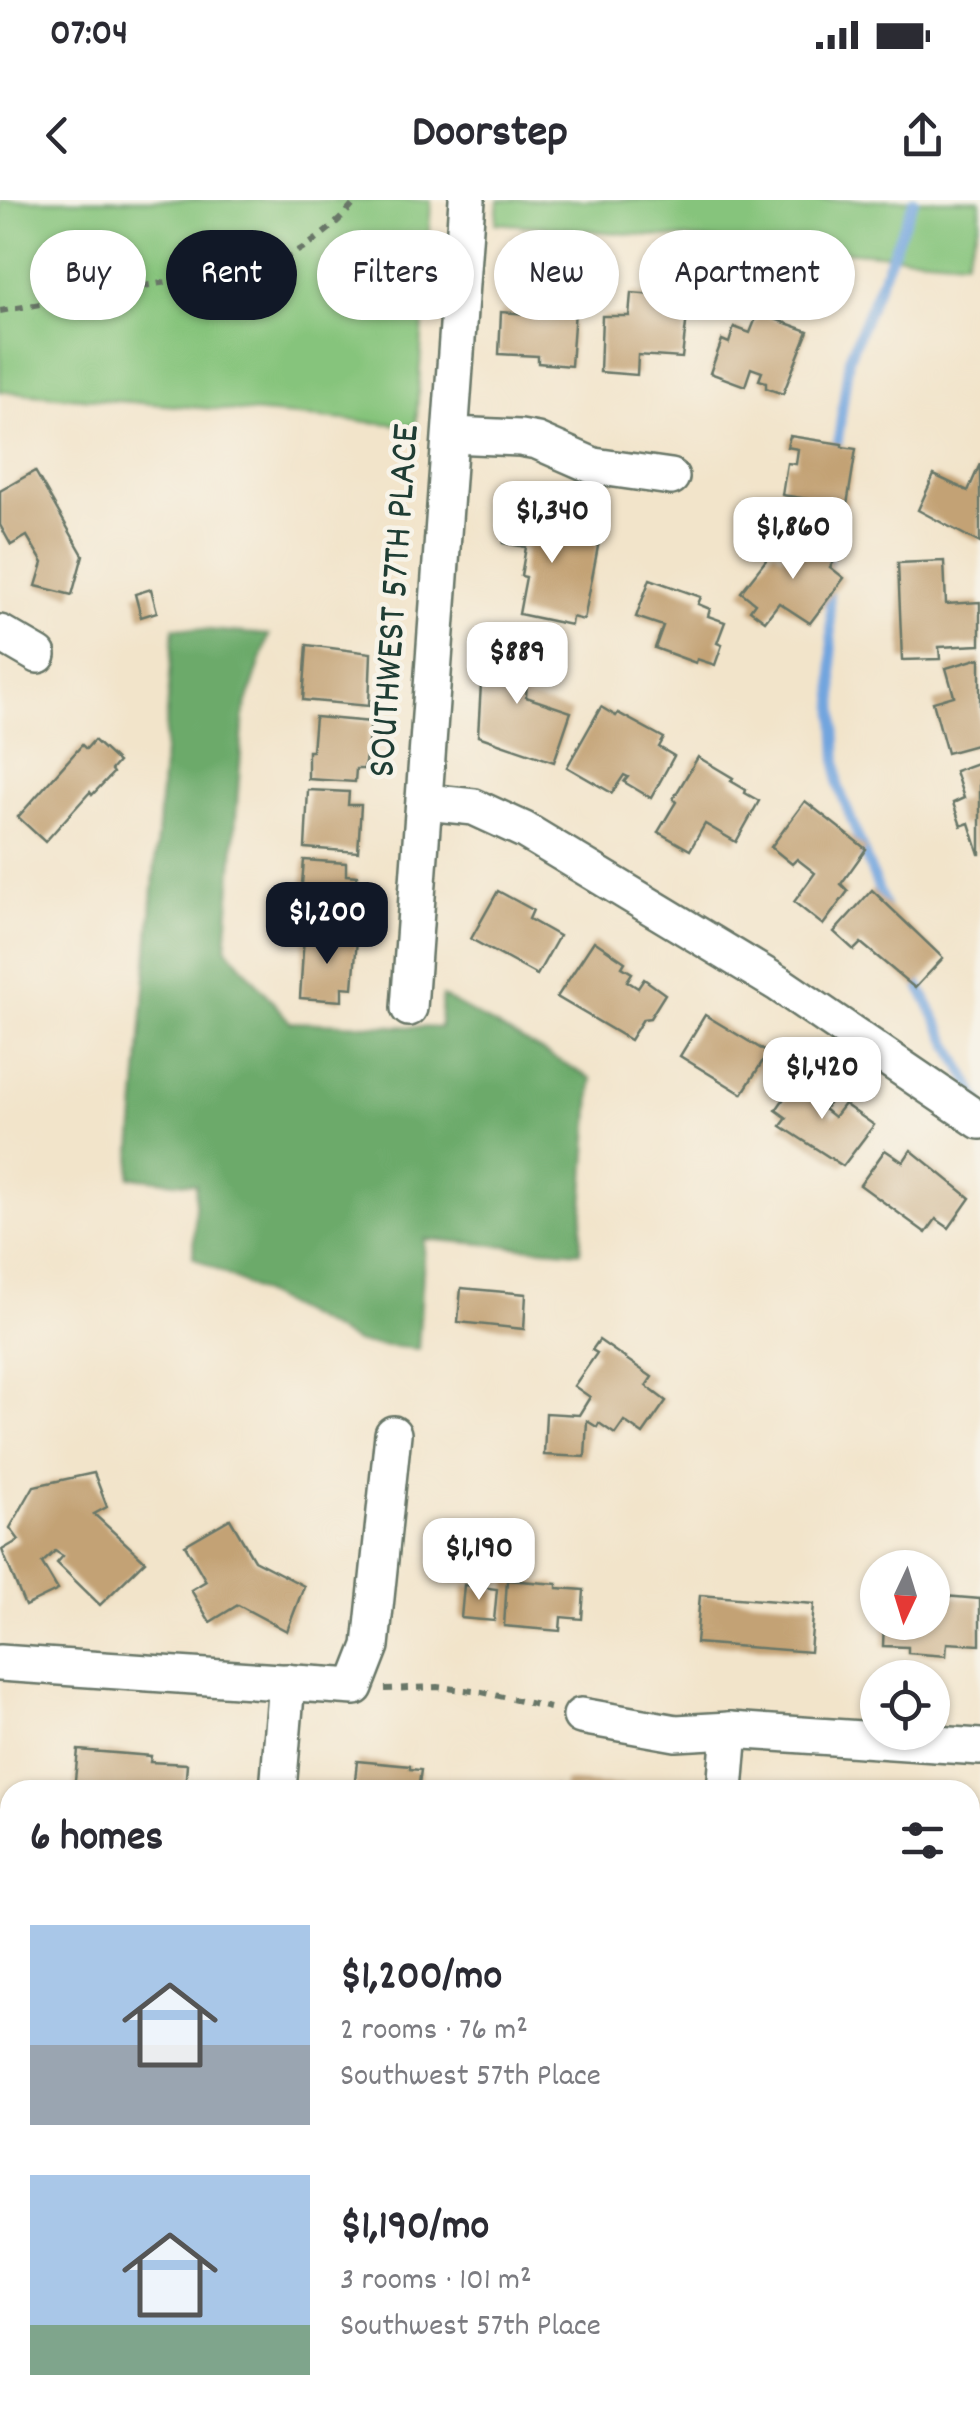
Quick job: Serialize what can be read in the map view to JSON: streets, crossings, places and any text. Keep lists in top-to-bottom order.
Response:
{
  "streets": {
    "street": ["SOUTHWEST 57TH PLACE"]
  },
  "north": "bottom",
  "page": {
    "status": "07:04",
    "header": "Doorstep",
    "chip": [
      "Buy",
      "Rent",
      "Filters",
      "New",
      "Apartment"
    ],
    "price": [
      "$1,340",
      "$1,860",
      "$889",
      "$1,200",
      "$1,420",
      "$1,190"
    ],
    "heading": "6 homes",
    "list": [
      {
        "name": "$1,200/mo",
        "note": "2 rooms · 76 m² · Southwest 57th Place"
      },
      {
        "name": "$1,190/mo",
        "note": "3 rooms · 101 m² · Southwest 57th Place"
      }
    ]
  }
}
